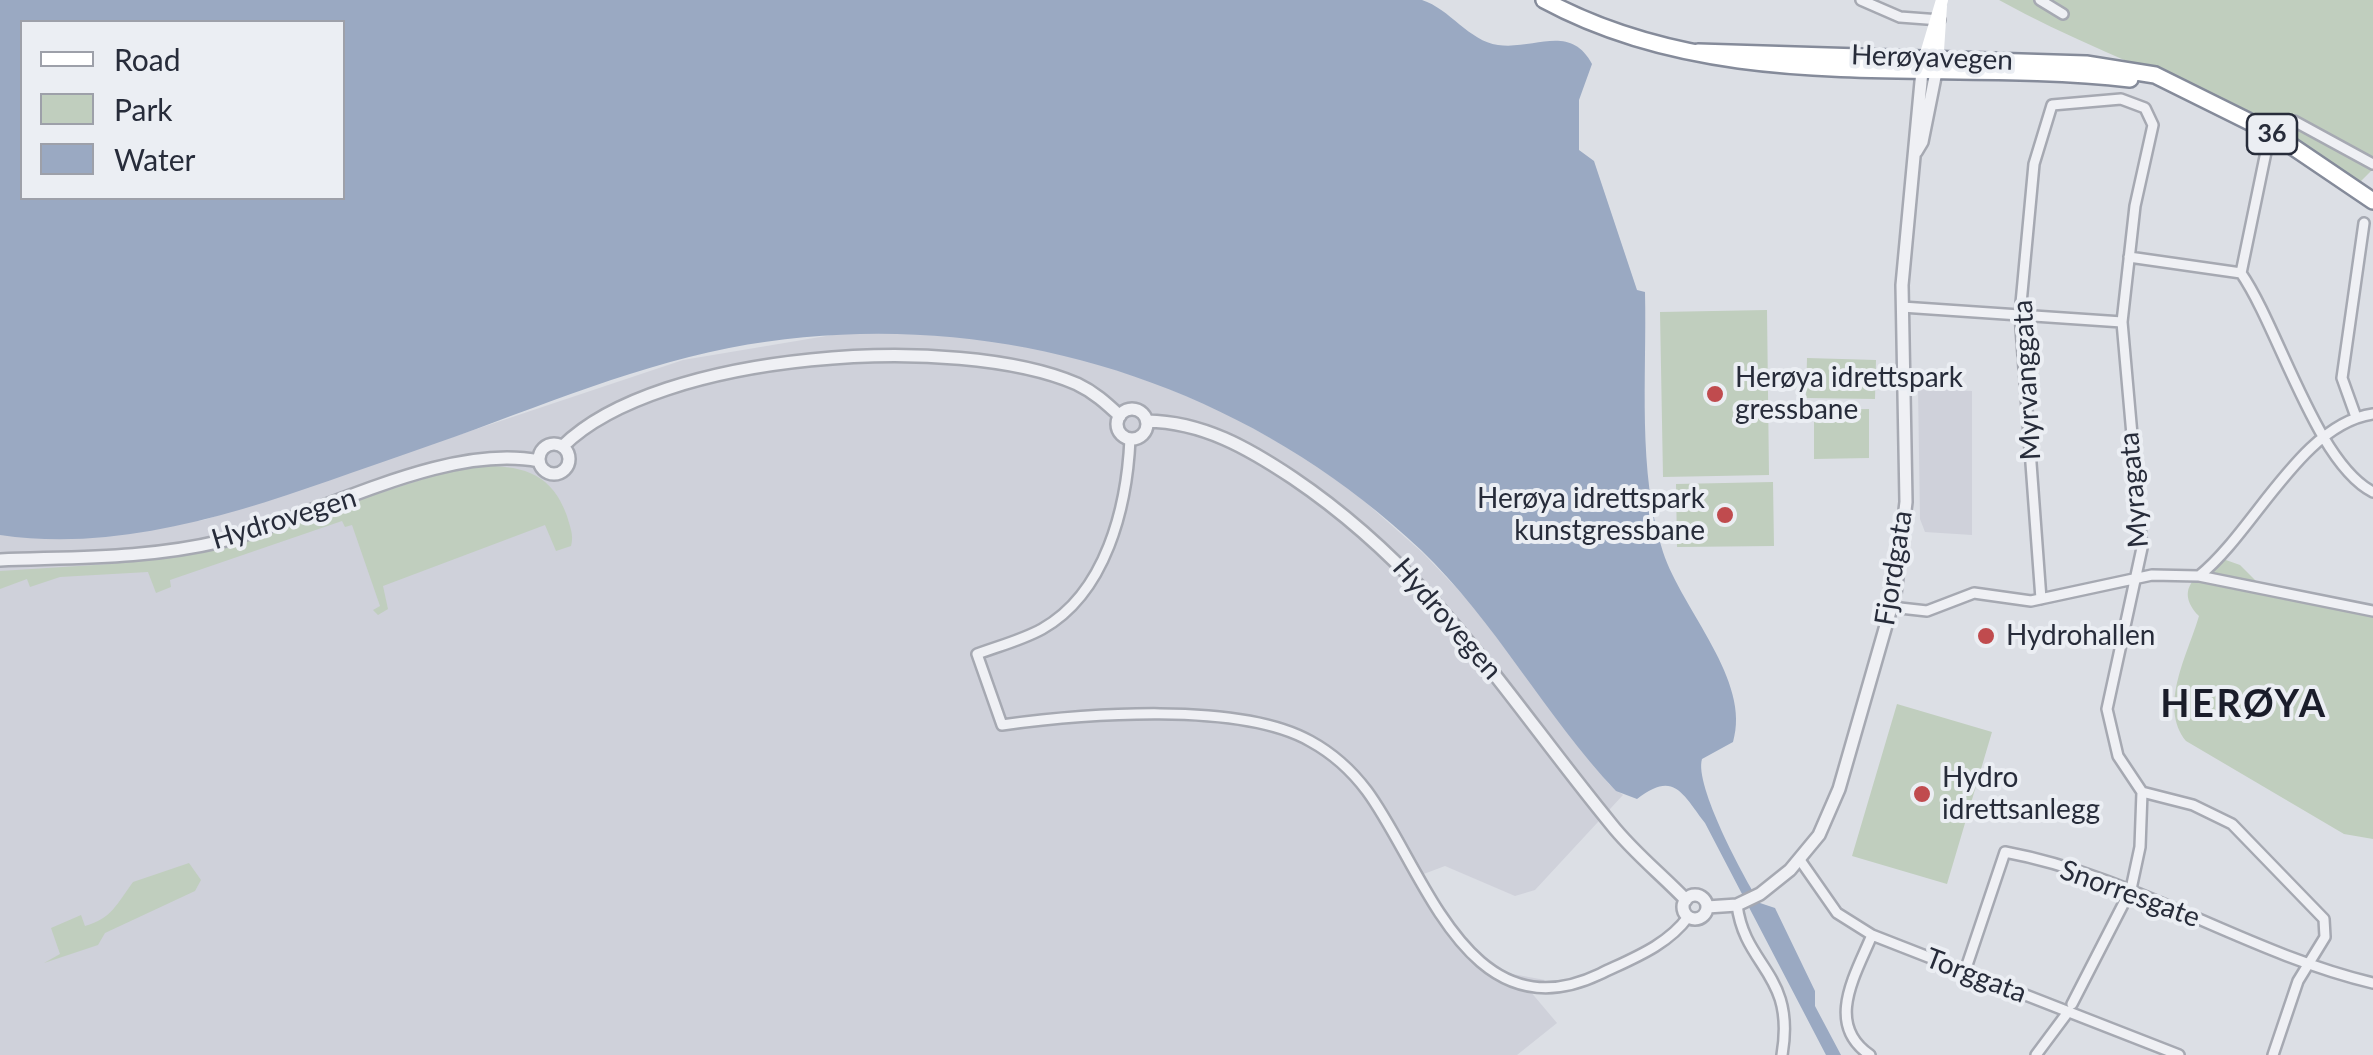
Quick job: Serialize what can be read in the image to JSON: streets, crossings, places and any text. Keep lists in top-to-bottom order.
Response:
{
  "streets": {
    "highway": ["Herøyavegen", "36"],
    "street": [
      "Myrvanggata",
      "Myragata",
      "Hydrovegen",
      "Fjordgata",
      "Snorresgate",
      "Torggata"
    ]
  },
  "crossings": [
    ["Herøyavegen", "Fjordgata"],
    ["Myrvanggata", "Myragata"],
    ["Fjordgata", "Torggata"],
    ["Snorresgate", "Torggata"]
  ],
  "districts": ["HERØYA"],
  "places": [
    "Herøya idrettspark gressbane",
    "Herøya idrettspark kunstgressbane",
    "Hydrohallen",
    "Hydro idrettsanlegg"
  ],
  "legend": ["Road", "Park", "Water"]
}
